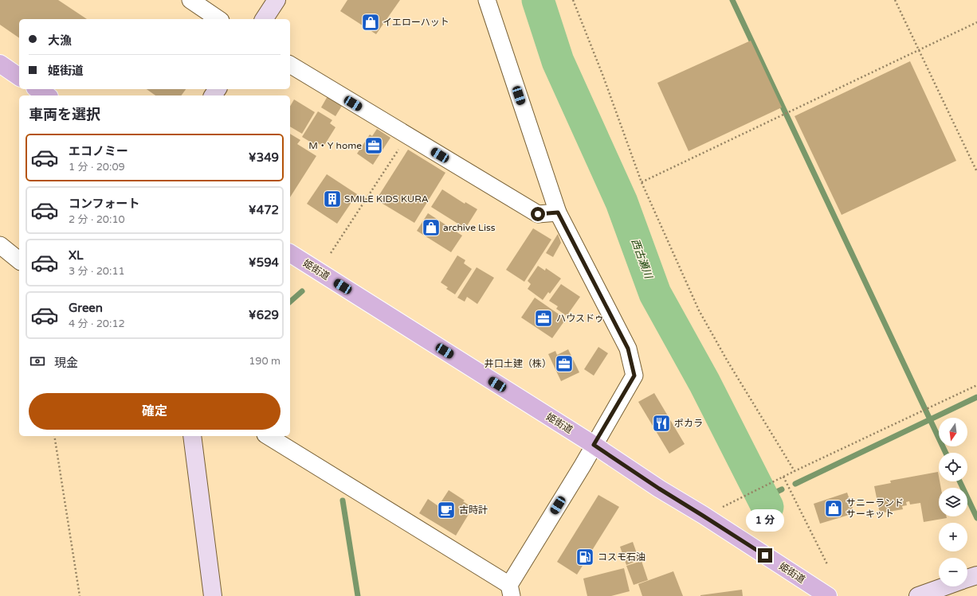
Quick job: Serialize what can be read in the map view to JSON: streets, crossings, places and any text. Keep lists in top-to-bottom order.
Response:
{
  "streets": {
    "main road": ["姫街道"]
  },
  "water": ["西古瀬川"],
  "places": {
    "shop": ["イエローハット", "archive Liss", "サニーランド サーキット"],
    "office": ["M・Y home", "ハウスドゥ", "井口土建（株）"],
    "building": ["SMILE KIDS KURA"],
    "restaurant": ["ポカラ"],
    "cafe": ["古時計"],
    "fuel station": ["コスモ石油"]
  },
  "north": "bottom",
  "page": {
    "banner": ["大漁", "姫街道"],
    "heading": "車両を選択",
    "list": [
      {
        "name": "エコノミー",
        "note": "1 分 · 20:09",
        "value": "¥349"
      },
      {
        "name": "コンフォート",
        "note": "2 分 · 20:10",
        "value": "¥472"
      },
      {
        "name": "XL",
        "note": "3 分 · 20:11",
        "value": "¥594"
      },
      {
        "name": "Green",
        "note": "4 分 · 20:12",
        "value": "¥629"
      }
    ],
    "pay": ["現金", "190 m"],
    "buttons": "確定",
    "map_buttons": ["+", "−"],
    "bubble": "1 分"
  }
}
